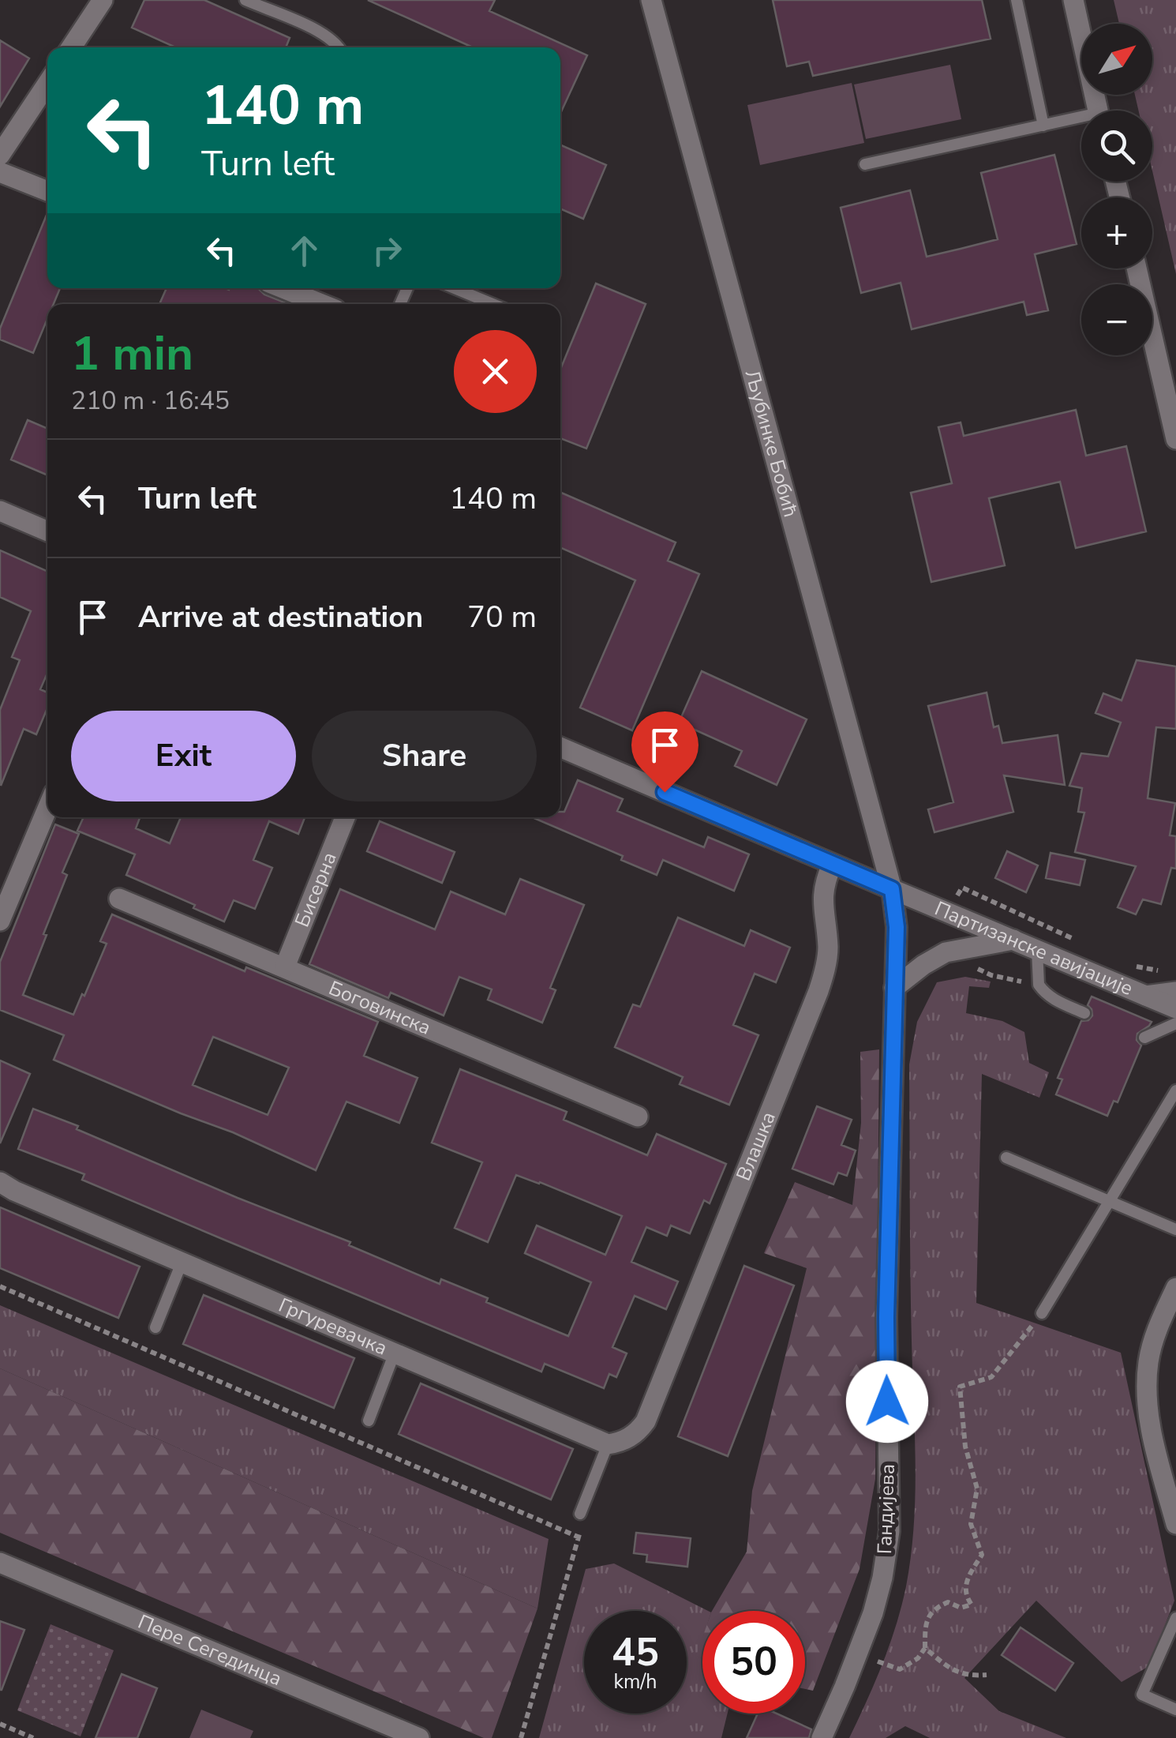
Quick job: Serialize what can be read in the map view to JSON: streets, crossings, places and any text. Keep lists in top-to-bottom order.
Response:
{
  "streets": {
    "street": [
      "Љубинке Бобић",
      "Бисерна",
      "Партизанске авијације",
      "Боговинска",
      "Влашка",
      "Гргуревачка",
      "Гандијева",
      "Пере Сегединца"
    ]
  },
  "crossings": [
    ["Љубинке Бобић", "Партизанске авијације"],
    ["Љубинке Бобић", "Гандијева"],
    ["Бисерна", "Боговинска"],
    ["Партизанске авијације", "Влашка"],
    ["Партизанске авијације", "Гандијева"],
    ["Влашка", "Гргуревачка"]
  ],
  "north": "top right",
  "page": {
    "map_buttons": ["+", "−"],
    "turn": ["140 m", "Turn left"],
    "heading": ["1 min", "210 m · 16:45"],
    "list": [
      {
        "name": "Turn left",
        "value": "140 m"
      },
      {
        "name": "Arrive at destination",
        "value": "70 m"
      }
    ],
    "buttons": ["Exit", "Share"],
    "speed": "45 km/h",
    "limit": "50"
  }
}
